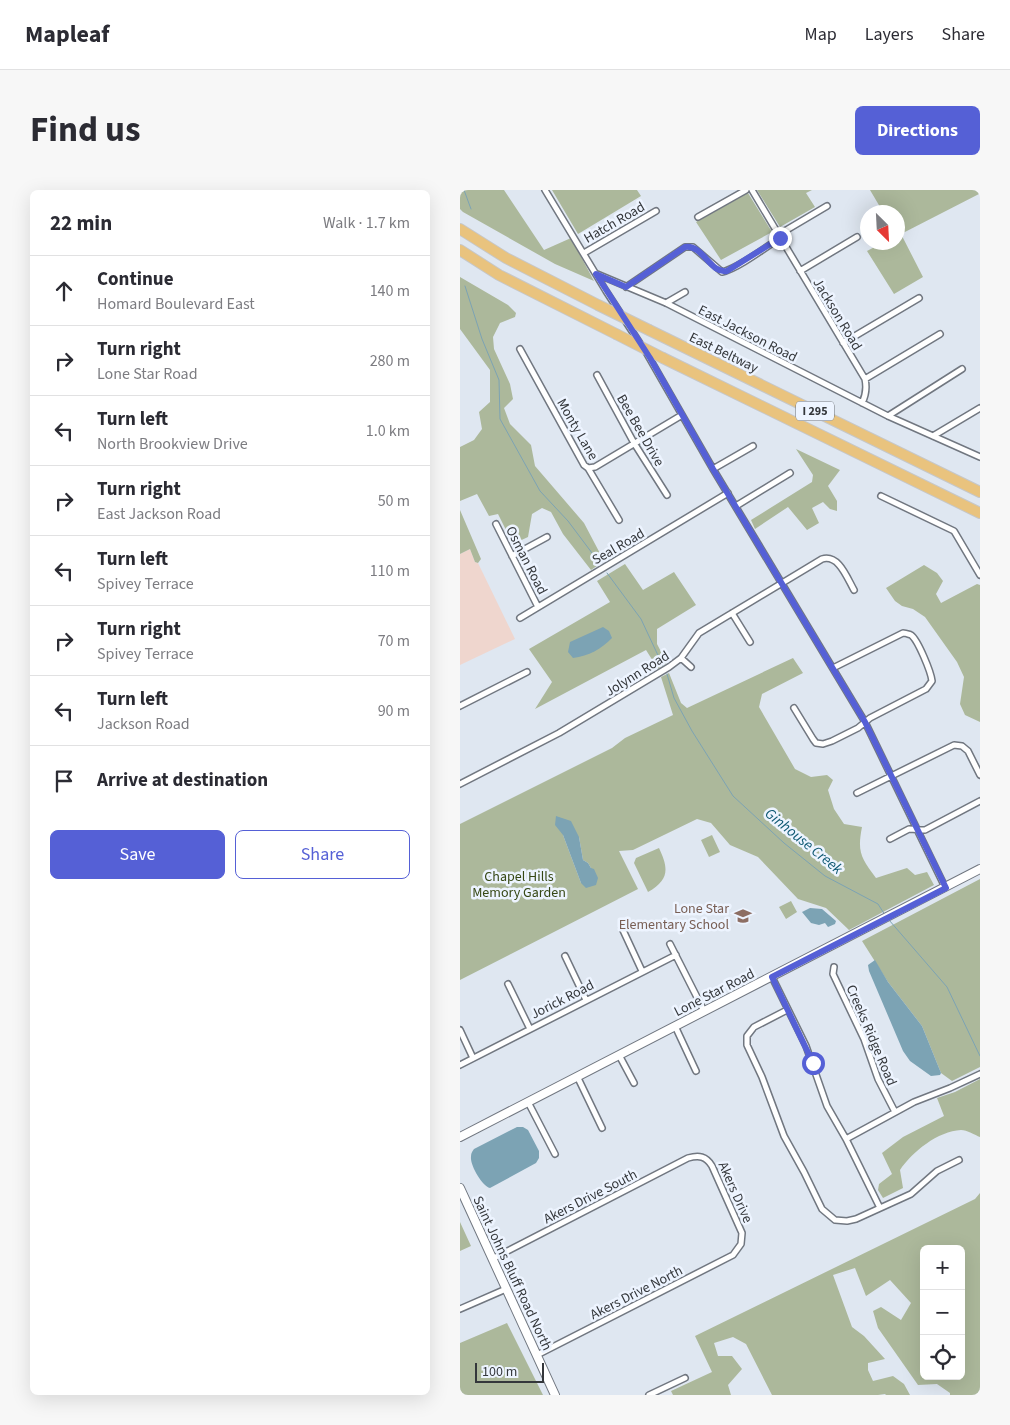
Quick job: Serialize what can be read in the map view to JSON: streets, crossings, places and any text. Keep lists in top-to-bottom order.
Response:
{
  "streets": {
    "highway": ["East Beltway", "I 295"],
    "street": [
      "Hatch Road",
      "Jackson Road",
      "East Jackson Road",
      "Monty Lane",
      "Bee Bee Drive",
      "Seal Road",
      "Osman Road",
      "Jolynn Road",
      "Lone Star Road",
      "Jorick Road",
      "Creeks Ridge Road",
      "Akers Drive",
      "Akers Drive South",
      "Saint Johns Bluff Road North",
      "Akers Drive North"
    ]
  },
  "crossings": [
    ["Seal Road", "Osman Road"],
    ["Akers Drive", "Akers Drive South"],
    ["Akers Drive", "Akers Drive North"],
    ["Akers Drive South", "Saint Johns Bluff Road North"],
    ["Saint Johns Bluff Road North", "Akers Drive North"]
  ],
  "water": ["Ginhouse Creek"],
  "parks": ["Chapel Hills Memory Garden"],
  "places": {
    "school or university": ["Lone Star Elementary School"]
  },
  "scale_bar": "100 m",
  "north": "bottom right",
  "page": {
    "header": "Mapleaf",
    "nav": ["Map", "Layers", "Share"],
    "title": "Find us",
    "buttons": [
      "Directions",
      ["Save", "Share"]
    ],
    "heading": ["22 min", "Walk · 1.7 km"],
    "list": [
      ["Continue", "Homard Boulevard East", "140 m"],
      ["Turn right", "Lone Star Road", "280 m"],
      ["Turn left", "North Brookview Drive", "1.0 km"],
      ["Turn right", "East Jackson Road", "50 m"],
      ["Turn left", "Spivey Terrace", "110 m"],
      ["Turn right", "Spivey Terrace", "70 m"],
      ["Turn left", "Jackson Road", "90 m"],
      "Arrive at destination"
    ],
    "map_buttons": ["+", "−"],
    "scale": "100 m"
  }
}
